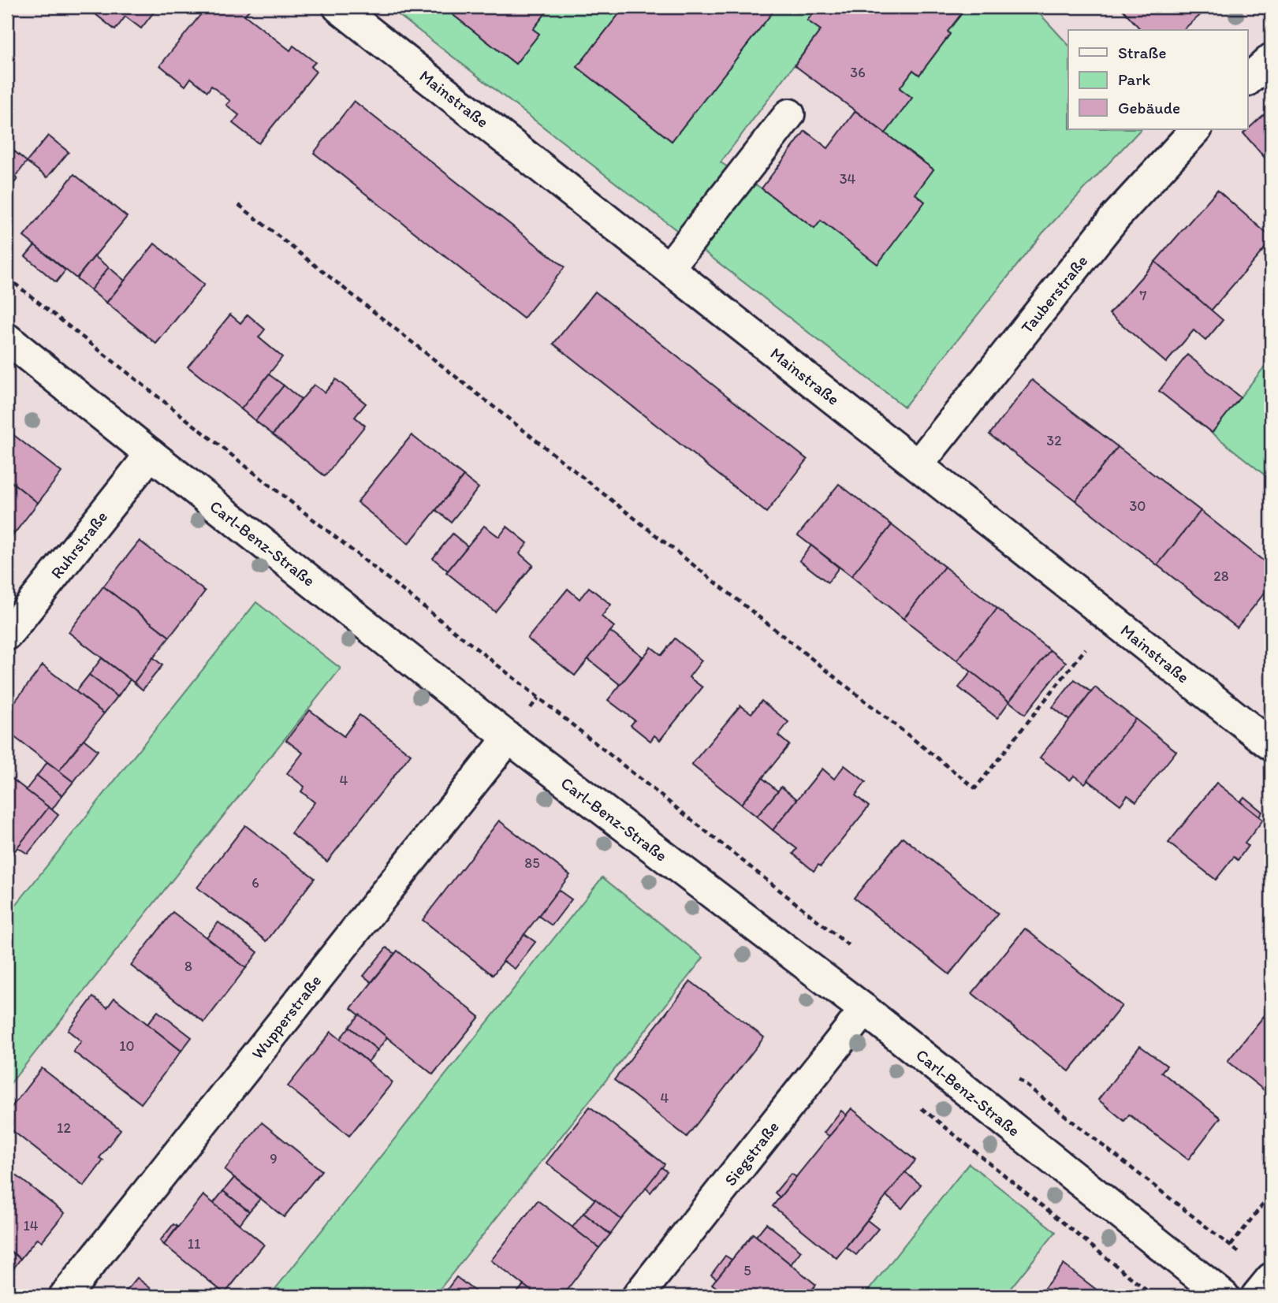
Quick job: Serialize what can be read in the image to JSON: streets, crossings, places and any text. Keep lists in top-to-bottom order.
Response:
{
  "streets": {
    "street": [
      "Mainstraße",
      "Tauberstraße",
      "Carl-Benz-Straße",
      "Ruhrstraße",
      "Wupperstraße",
      "Siegstraße"
    ]
  },
  "crossings": [
    ["Mainstraße", "Tauberstraße"],
    ["Carl-Benz-Straße", "Ruhrstraße"],
    ["Carl-Benz-Straße", "Wupperstraße"],
    ["Carl-Benz-Straße", "Siegstraße"]
  ],
  "house_numbers": [
    "36",
    "34",
    "7",
    "32",
    "30",
    "28",
    "4",
    "85",
    "6",
    "8",
    "10",
    "4",
    "12",
    "9",
    "14",
    "11",
    "5"
  ],
  "legend": ["Straße", "Park", "Gebäude"]
}
